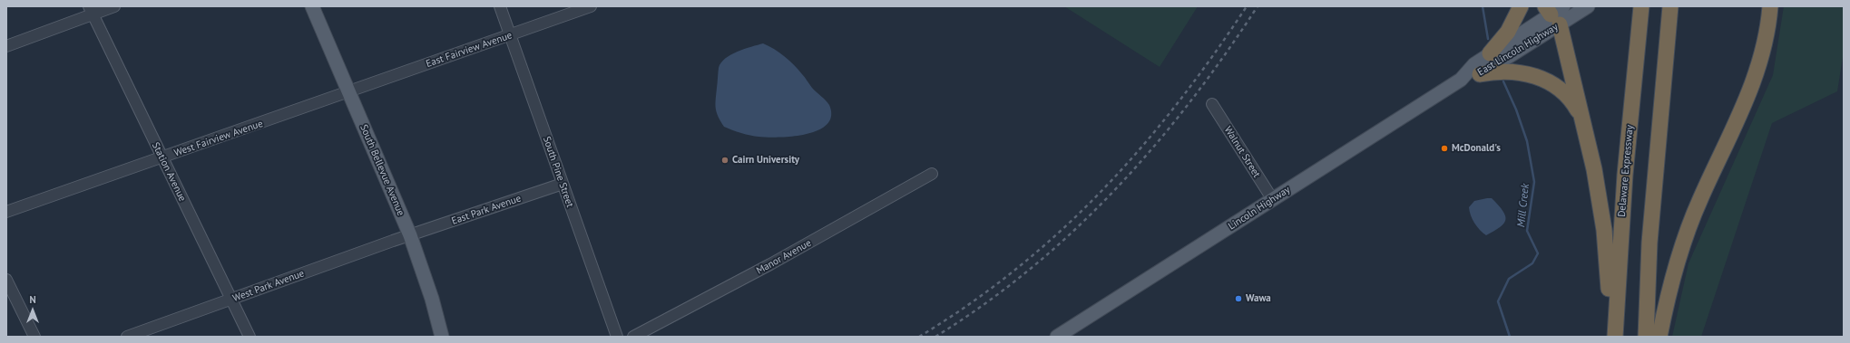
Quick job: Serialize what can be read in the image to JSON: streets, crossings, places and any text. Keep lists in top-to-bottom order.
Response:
{
  "streets": {
    "highway": ["Delaware Expressway"],
    "main road": ["East Lincoln Highway", "South Bellevue Avenue", "Lincoln Highway"],
    "street": [
      "East Fairview Avenue",
      "West Fairview Avenue",
      "Walnut Street",
      "Station Avenue",
      "South Pine Street",
      "East Park Avenue",
      "Manor Avenue",
      "West Park Avenue"
    ]
  },
  "crossings": [
    ["East Fairview Avenue", "West Fairview Avenue"],
    ["East Fairview Avenue", "South Bellevue Avenue"],
    ["East Fairview Avenue", "South Pine Street"],
    ["East Lincoln Highway", "Lincoln Highway"],
    ["West Fairview Avenue", "South Bellevue Avenue"],
    ["West Fairview Avenue", "Station Avenue"],
    ["Walnut Street", "Lincoln Highway"],
    ["South Bellevue Avenue", "East Park Avenue"],
    ["South Bellevue Avenue", "West Park Avenue"],
    ["Station Avenue", "West Park Avenue"],
    ["South Pine Street", "East Park Avenue"],
    ["East Park Avenue", "West Park Avenue"]
  ],
  "water": ["Mill Creek"],
  "places": ["McDonald's", "Cairn University", "Wawa"],
  "north": "top"
}
